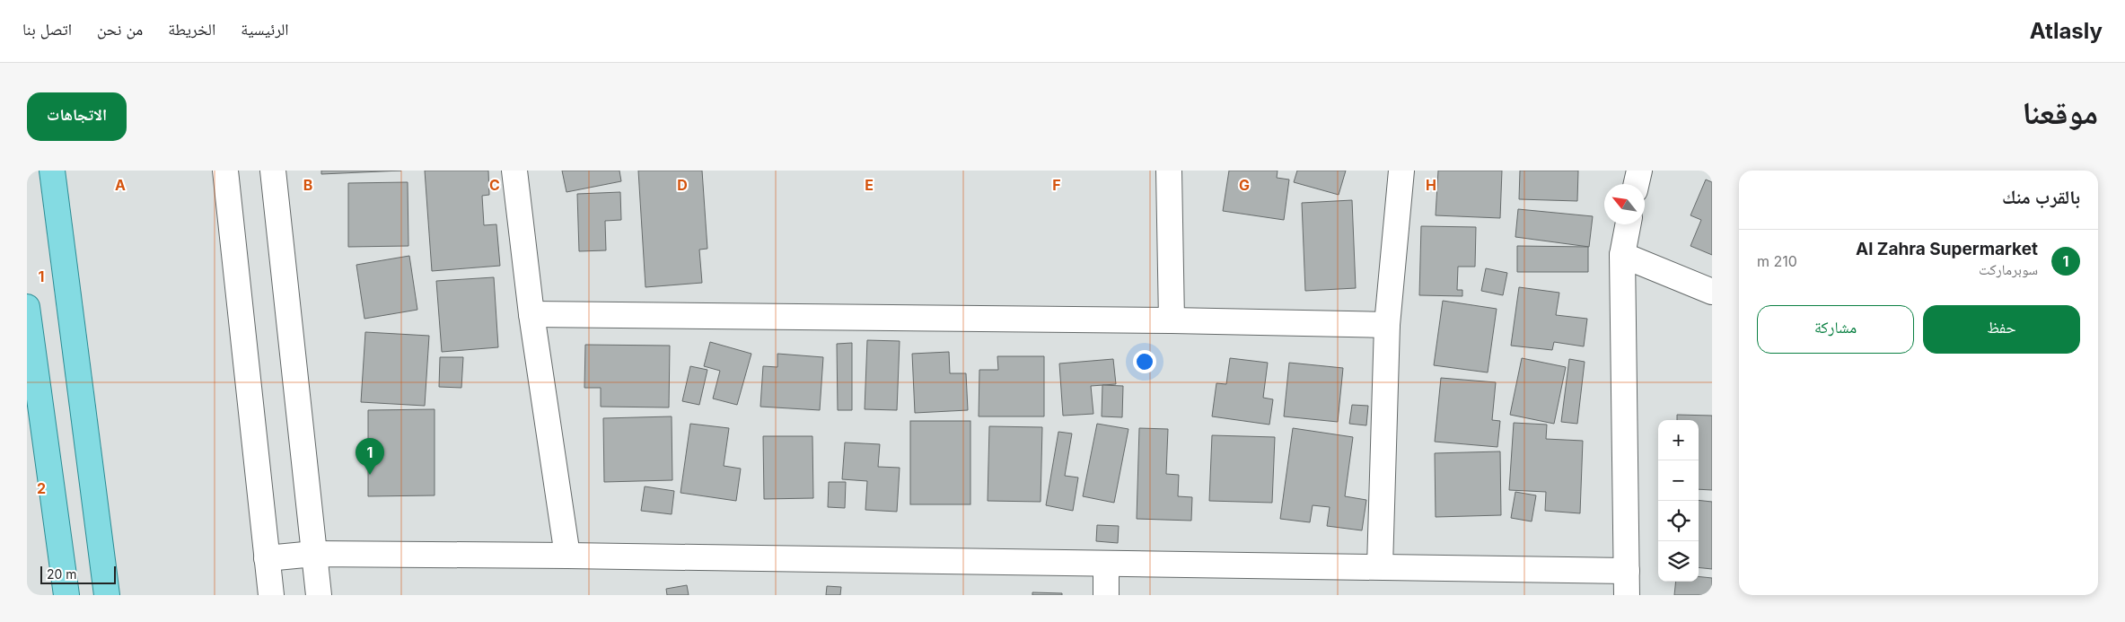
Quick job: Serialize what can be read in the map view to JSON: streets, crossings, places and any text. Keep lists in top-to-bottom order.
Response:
{
  "scale_bar": "20 m",
  "north": "top left",
  "page": {
    "header": "Atlasly",
    "nav": [
      "الرئيسية",
      "الخريطة",
      "من نحن",
      "اتصل بنا"
    ],
    "title": "موقعنا",
    "buttons": [
      "الاتجاهات",
      ["حفظ", "مشاركة"]
    ],
    "heading": "بالقرب منك",
    "list": [
      {
        "mark": "1",
        "name": "Al Zahra Supermarket",
        "note": "سوبرماركت",
        "value": "210 m"
      }
    ],
    "map_buttons": ["+", "−"],
    "pins": "1",
    "scale": "20 m"
  },
  "grid": {
    "columns": [
      "A",
      "B",
      "C",
      "D",
      "E",
      "F",
      "G",
      "H"
    ],
    "rows": ["1", "2"]
  }
}
